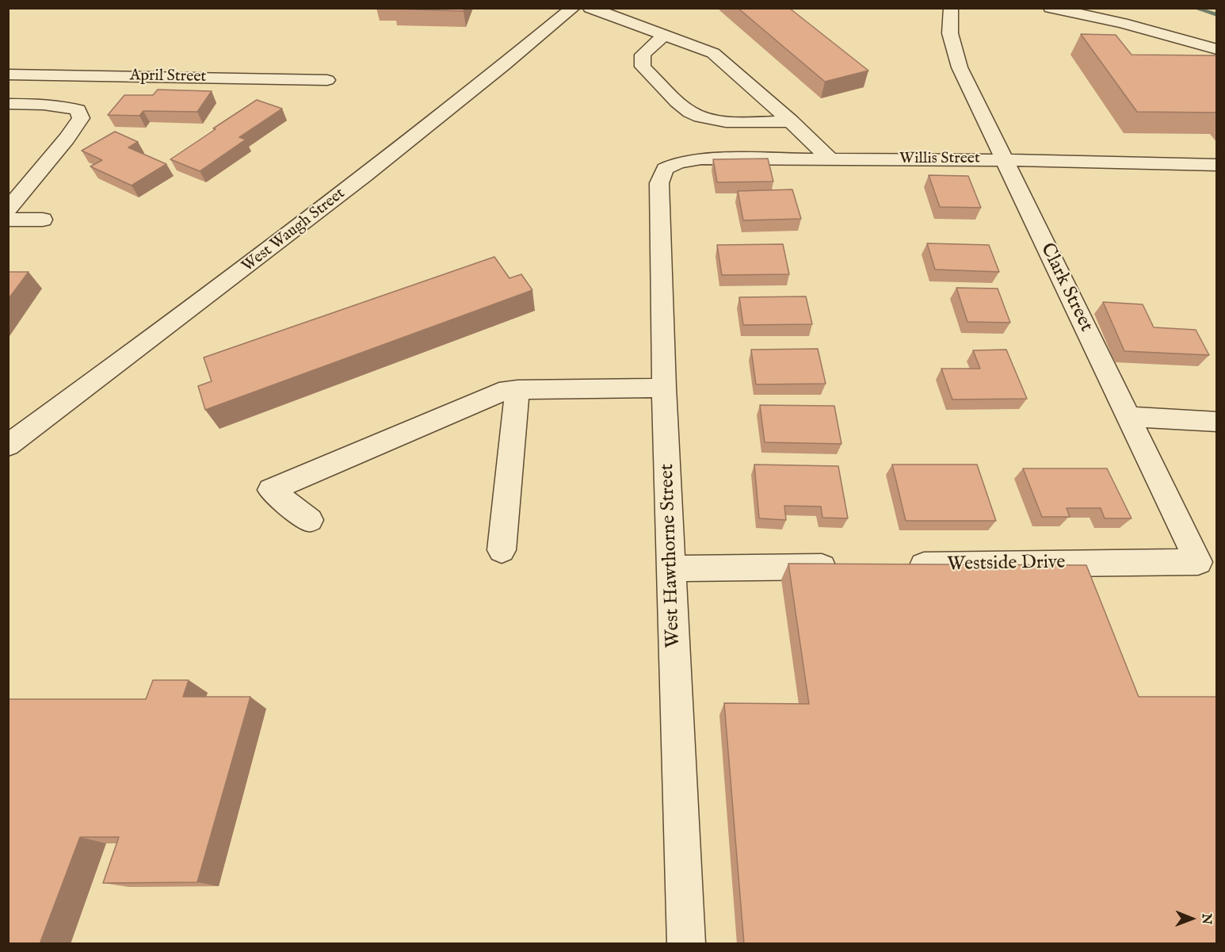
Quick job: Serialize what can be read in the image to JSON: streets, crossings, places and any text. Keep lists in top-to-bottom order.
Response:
{
  "streets": {
    "street": [
      "April Street",
      "Willis Street",
      "West Waugh Street",
      "Clark Street",
      "West Hawthorne Street",
      "Westside Drive"
    ]
  },
  "crossings": [
    ["Willis Street", "Clark Street"],
    ["Willis Street", "West Hawthorne Street"],
    ["Clark Street", "Westside Drive"]
  ],
  "north": "right"
}
